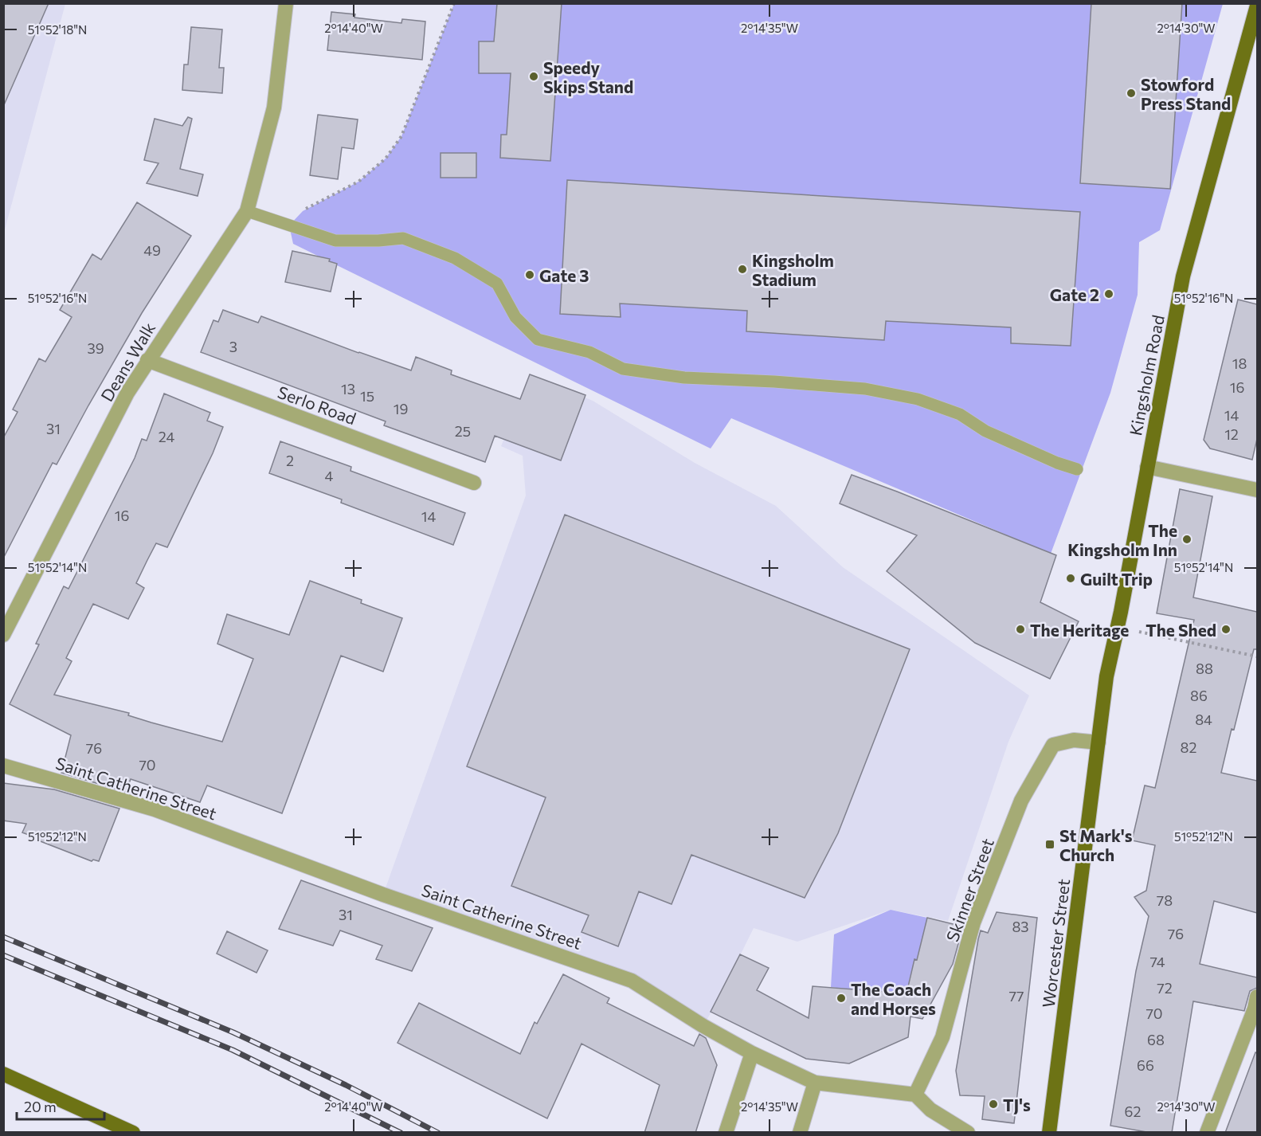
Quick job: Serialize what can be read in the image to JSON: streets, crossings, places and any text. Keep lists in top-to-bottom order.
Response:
{
  "streets": {
    "main road": ["Kingsholm Road", "Worcester Street"],
    "street": [
      "Deans Walk",
      "Serlo Road",
      "Saint Catherine Street",
      "Skinner Street"
    ]
  },
  "crossings": [
    ["Deans Walk", "Serlo Road"],
    ["Kingsholm Road", "Skinner Street"],
    ["Kingsholm Road", "Worcester Street"],
    ["Saint Catherine Street", "Skinner Street"]
  ],
  "places": {
    "other": [
      "Speedy Skips Stand",
      "Stowford Press Stand",
      "Kingsholm Stadium",
      "Gate 3",
      "Gate 2",
      "The Kingsholm Inn",
      "Guilt Trip",
      "The Heritage",
      "The Shed",
      "The Coach and Horses",
      "TJ's"
    ],
    "transit": ["St Mark's Church"]
  },
  "house_numbers": [
    "49",
    "3",
    "39",
    "18",
    "16",
    "13",
    "15",
    "19",
    "14",
    "31",
    "25",
    "12",
    "24",
    "2",
    "4",
    "16",
    "14",
    "88",
    "86",
    "84",
    "82",
    "76",
    "70",
    "78",
    "31",
    "83",
    "76",
    "74",
    "72",
    "77",
    "70",
    "68",
    "66",
    "62"
  ],
  "scale_bar": "20 m",
  "coordinates": [
    "2°14'40\"W",
    "2°14'35\"W",
    "2°14'30\"W",
    "51°52'18\"N",
    "51°52'16\"N",
    "51°52'14\"N",
    "51°52'12\"N"
  ]
}
